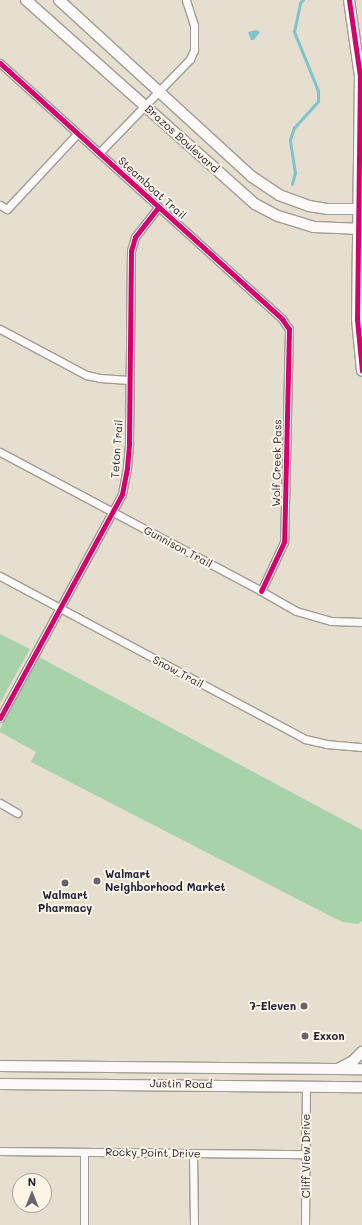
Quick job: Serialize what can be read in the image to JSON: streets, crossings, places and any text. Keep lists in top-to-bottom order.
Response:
{
  "streets": {
    "main road": ["Brazos Boulevard", "Justin Road"],
    "street": [
      "Steamboat Trail",
      "Teton Trail",
      "Wolf Creek Pass",
      "Gunnison Trail",
      "Snow Trail",
      "Rocky Point Drive",
      "Cliff View Drive"
    ]
  },
  "crossings": [
    ["Steamboat Trail", "Teton Trail"],
    ["Steamboat Trail", "Wolf Creek Pass"],
    ["Teton Trail", "Gunnison Trail"],
    ["Teton Trail", "Snow Trail"],
    ["Wolf Creek Pass", "Gunnison Trail"],
    ["Justin Road", "Cliff View Drive"],
    ["Rocky Point Drive", "Cliff View Drive"]
  ],
  "places": [
    "Walmart Neighborhood Market",
    "Walmart Pharmacy",
    "7-Eleven",
    "Exxon"
  ],
  "north": "top"
}
